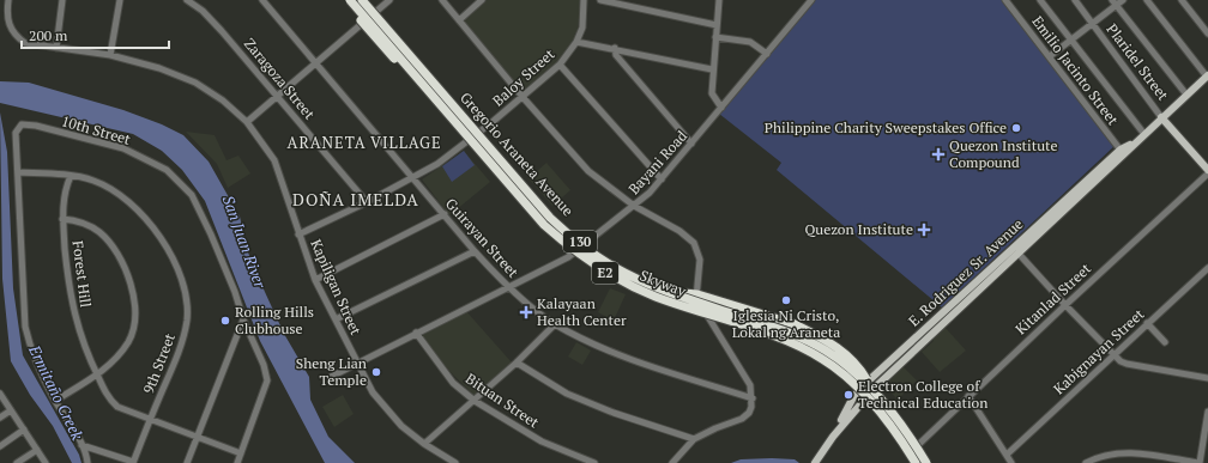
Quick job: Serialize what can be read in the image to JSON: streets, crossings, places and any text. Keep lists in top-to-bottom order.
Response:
{
  "streets": {
    "highway": ["E2", "Skyway"],
    "main road": ["Gregorio Araneta Avenue", "130", "E. Rodriguez Sr. Avenue"],
    "street": [
      "Plaridel Street",
      "Emilio Jacinto Street",
      "Baloy Street",
      "Zaragoza Street",
      "10th Street",
      "Bayani Road",
      "Guirayan Street",
      "Forest Hill",
      "Kapiligan Street",
      "Kitanlad Street",
      "Kabignayan Street",
      "9th Street",
      "Bituan Street"
    ]
  },
  "crossings": [
    ["Plaridel Street", "E. Rodriguez Sr. Avenue"],
    ["Emilio Jacinto Street", "E. Rodriguez Sr. Avenue"],
    ["Baloy Street", "Zaragoza Street"],
    ["Baloy Street", "Gregorio Araneta Avenue"],
    ["Baloy Street", "Guirayan Street"],
    ["Baloy Street", "Kapiligan Street"],
    ["10th Street", "Forest Hill"],
    ["10th Street", "9th Street"],
    ["Gregorio Araneta Avenue", "Bayani Road"],
    ["Gregorio Araneta Avenue", "E. Rodriguez Sr. Avenue"],
    ["Gregorio Araneta Avenue", "Skyway"],
    ["Bayani Road", "Guirayan Street"],
    ["Bayani Road", "Kapiligan Street"],
    ["Bayani Road", "Bituan Street"],
    ["E. Rodriguez Sr. Avenue", "Skyway"],
    ["Forest Hill", "9th Street"]
  ],
  "districts": ["ARANETA VILLAGE", "DOÑA IMELDA"],
  "water": ["San Juan River", "Ermitaño Creek"],
  "places": {
    "other": [
      "Philippine Charity Sweepstakes Office",
      "Iglesia Ni Cristo, Lokal ng Araneta",
      "Rolling Hills Clubhouse",
      "Sheng Lian Temple",
      "Electron College of Technical Education"
    ],
    "health": ["Quezon Institute Compound", "Quezon Institute", "Kalayaan Health Center"]
  },
  "scale_bar": "200 m"
}
